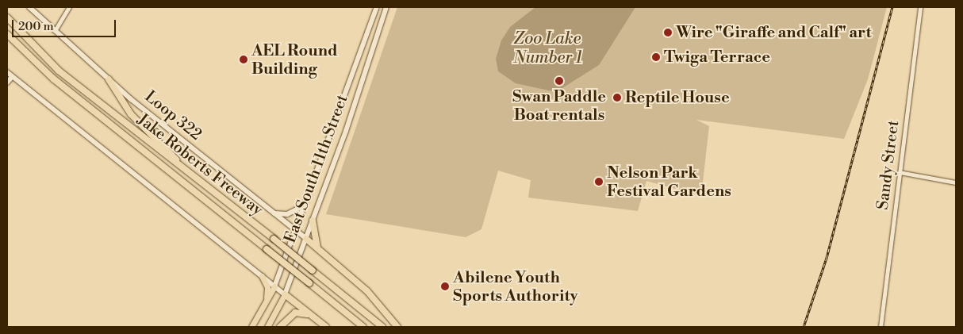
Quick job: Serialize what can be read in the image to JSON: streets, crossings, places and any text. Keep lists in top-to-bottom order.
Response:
{
  "streets": {
    "highway": ["Jake Roberts Freeway"],
    "main road": ["Loop 322", "East South 11th Street"],
    "street": ["Sandy Street"]
  },
  "crossings": [
    ["Loop 322", "East South 11th Street"]
  ],
  "water": ["Zoo Lake Number 1"],
  "places": [
    "Wire \"Giraffe and Calf\" art",
    "Twiga Terrace",
    "AEL Round Building",
    "Swan Paddle Boat rentals",
    "Reptile House",
    "Nelson Park Festival Gardens",
    "Abilene Youth Sports Authority"
  ],
  "scale_bar": "200 m"
}
